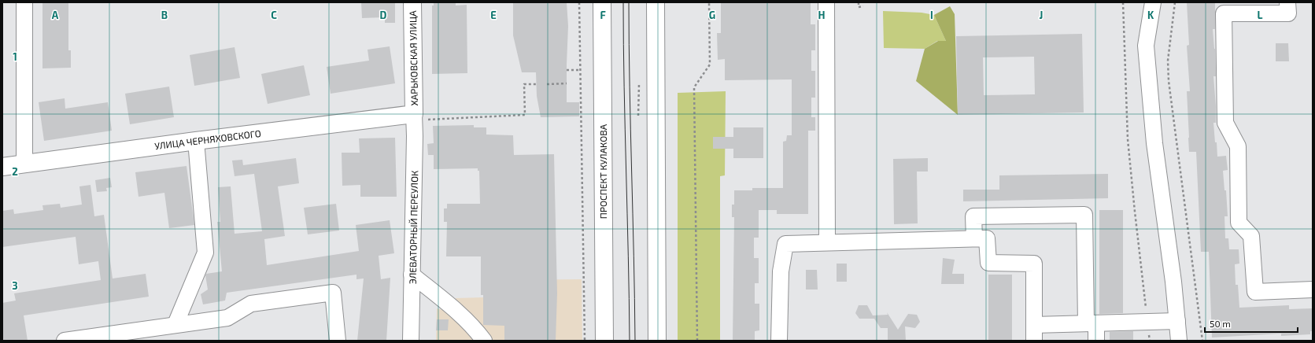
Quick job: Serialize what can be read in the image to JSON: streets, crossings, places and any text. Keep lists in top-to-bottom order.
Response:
{
  "streets": {
    "main road": ["ХАРЬКОВСКАЯ УЛИЦА", "УЛИЦА ЧЕРНЯХОВСКОГО", "ПРОСПЕКТ КУЛАКОВА"],
    "street": ["ЭЛЕВАТОРНЫЙ ПЕРЕУЛОК"]
  },
  "crossings": [
    ["ХАРЬКОВСКАЯ УЛИЦА", "УЛИЦА ЧЕРНЯХОВСКОГО"],
    ["ХАРЬКОВСКАЯ УЛИЦА", "ЭЛЕВАТОРНЫЙ ПЕРЕУЛОК"],
    ["УЛИЦА ЧЕРНЯХОВСКОГО", "ЭЛЕВАТОРНЫЙ ПЕРЕУЛОК"]
  ],
  "scale_bar": "50 m",
  "grid": {
    "columns": [
      "A",
      "B",
      "C",
      "D",
      "E",
      "F",
      "G",
      "H",
      "I",
      "J",
      "K",
      "L"
    ],
    "rows": ["1", "2", "3"]
  }
}
